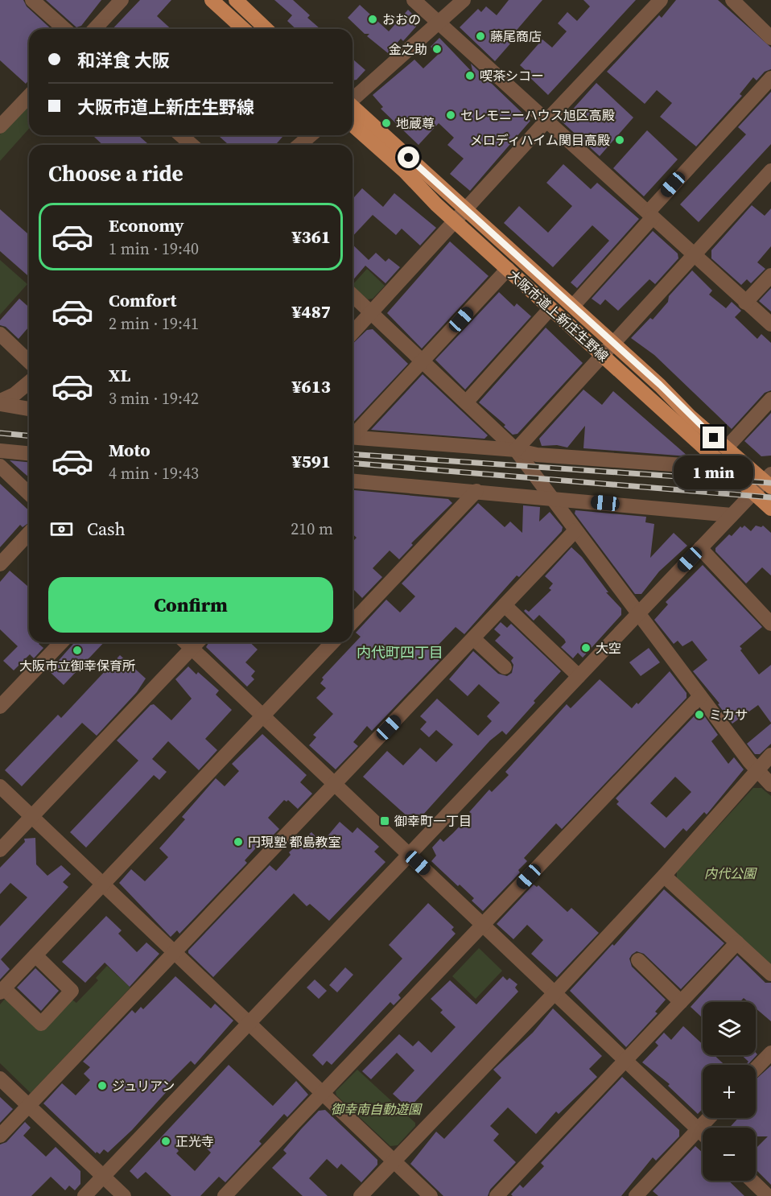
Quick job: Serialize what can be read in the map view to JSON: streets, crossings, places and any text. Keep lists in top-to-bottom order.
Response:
{
  "streets": {
    "main road": ["大阪市道上新庄生野線"]
  },
  "districts": ["内代町四丁目"],
  "parks": ["内代公園", "御幸南自動遊園"],
  "places": {
    "other": [
      "おおの",
      "藤尾商店",
      "金之助",
      "喫茶シコー",
      "セレモニーハウス旭区高殿",
      "地蔵尊",
      "メロディハイム関目高殿",
      "大空",
      "大阪市立御幸保育所",
      "ミカサ",
      "円現塾 都島教室",
      "ジュリアン",
      "正光寺"
    ],
    "transit": ["御幸町一丁目"]
  },
  "page": {
    "banner": ["和洋食 大阪", "大阪市道上新庄生野線"],
    "heading": "Choose a ride",
    "list": [
      {
        "name": "Economy",
        "note": "1 min · 19:40",
        "value": "¥361"
      },
      {
        "name": "Comfort",
        "note": "2 min · 19:41",
        "value": "¥487"
      },
      {
        "name": "XL",
        "note": "3 min · 19:42",
        "value": "¥613"
      },
      {
        "name": "Moto",
        "note": "4 min · 19:43",
        "value": "¥591"
      }
    ],
    "bubble": "1 min",
    "pay": ["Cash", "210 m"],
    "buttons": "Confirm",
    "map_buttons": ["+", "−"]
  }
}
